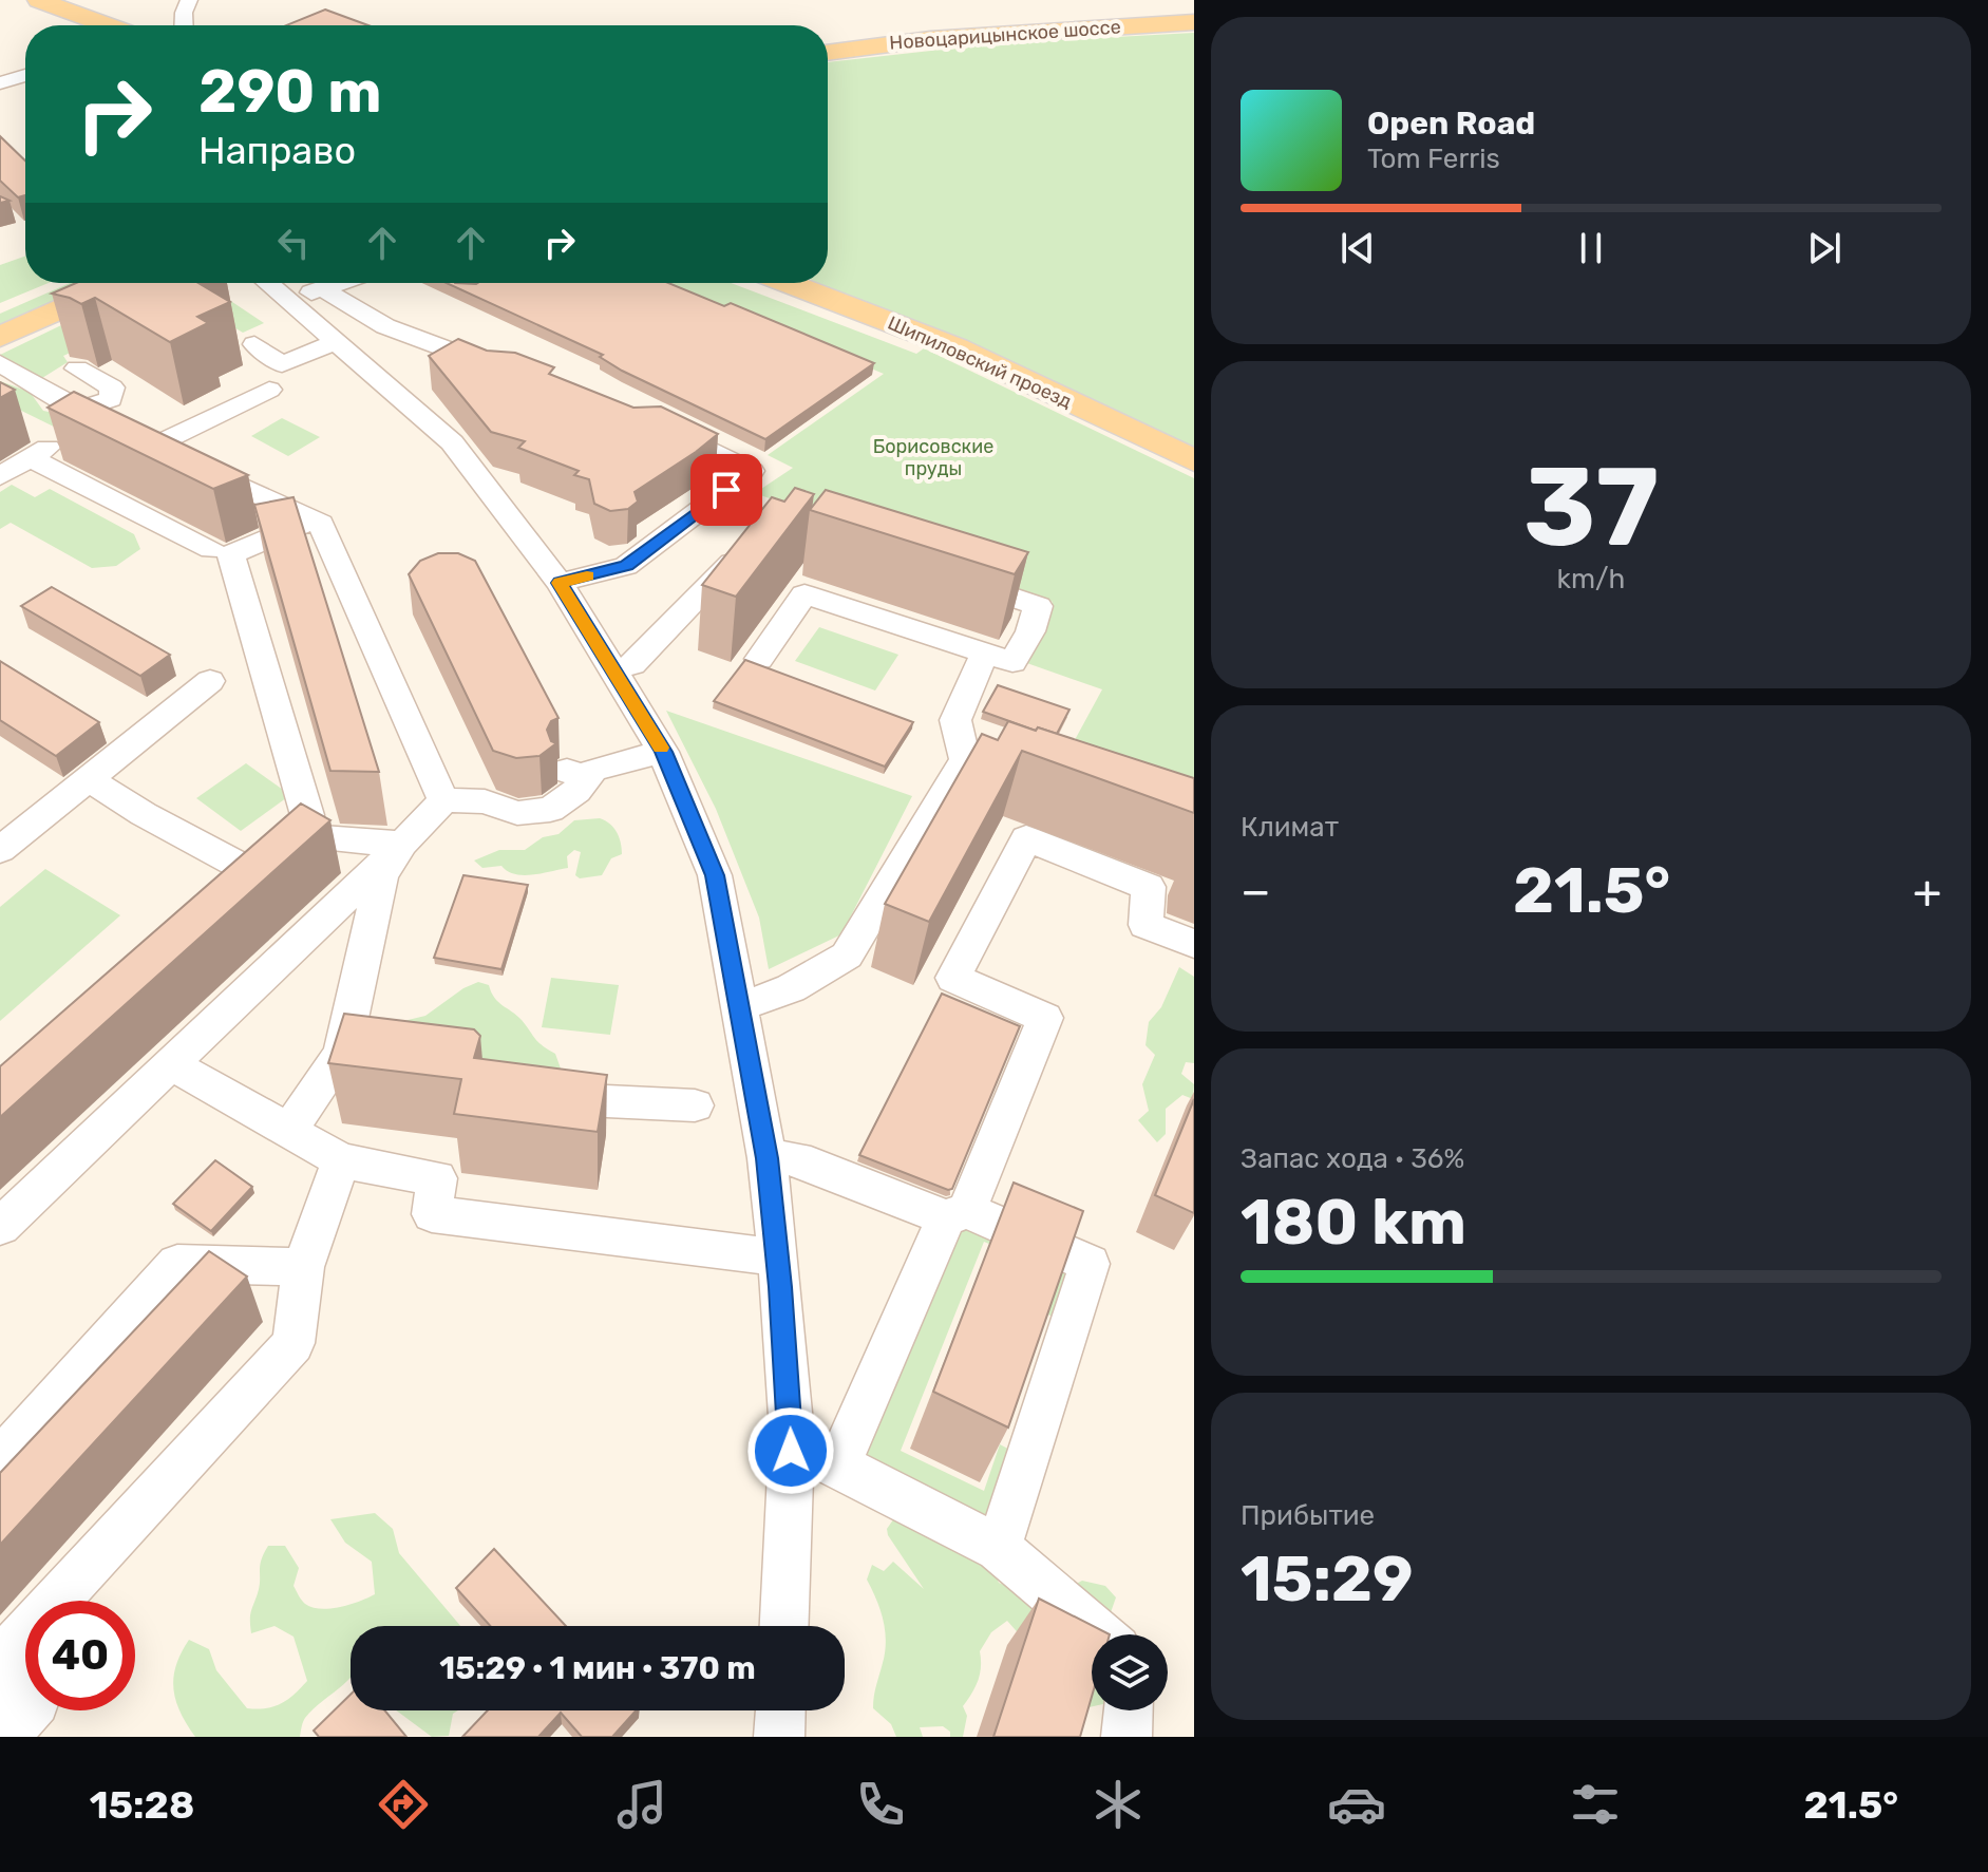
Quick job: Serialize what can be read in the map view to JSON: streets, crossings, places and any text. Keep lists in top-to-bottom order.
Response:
{
  "streets": {
    "main road": ["Новоцарицынское шоссе", "Шипиловский проезд"]
  },
  "parks": ["Борисовские пруды"],
  "page": {
    "turn": ["290 m", "Направо"],
    "song": ["Open Road", "Tom Ferris"],
    "tile": [
      ["37", "km/h"],
      "Климат",
      ["Запас хода · 36%", "180 km"],
      ["Прибытие", "15:29"]
    ],
    "heat": ["−", "21.5°", "+"],
    "limit": "40",
    "trip": "15:29 · 1 мин · 370 m",
    "tabs": ["15:28", "21.5°"]
  }
}
